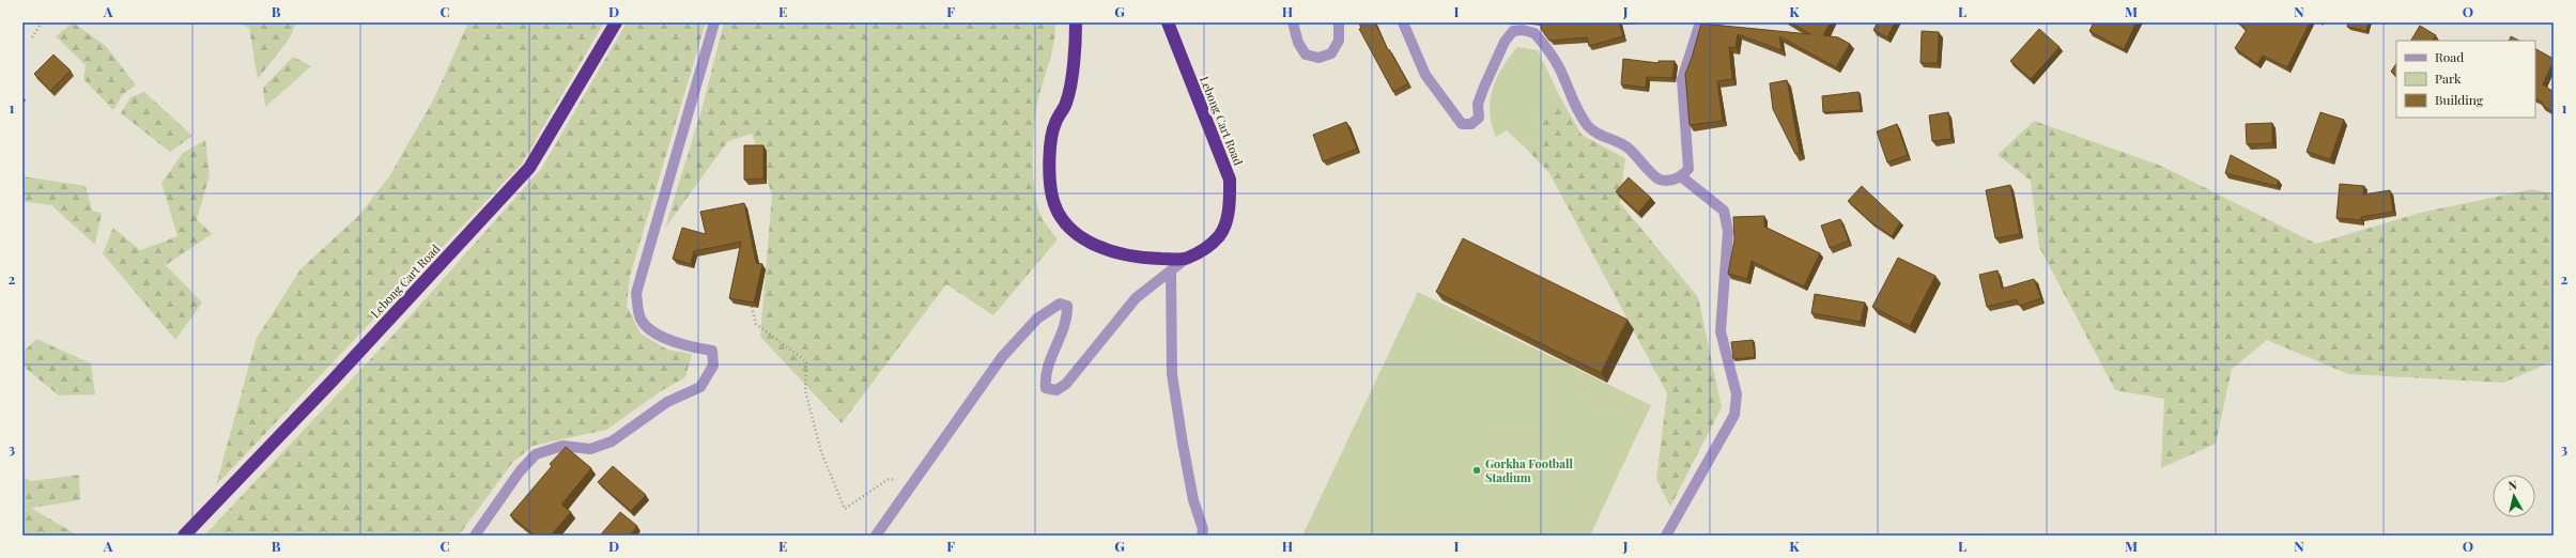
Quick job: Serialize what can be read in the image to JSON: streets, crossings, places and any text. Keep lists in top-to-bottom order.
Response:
{
  "streets": {
    "highway": ["Lebong Cart Road"]
  },
  "places": ["Gorkha Football Stadium"],
  "legend": ["Road", "Park", "Building"],
  "north": "top",
  "grid": {
    "columns": [
      "A",
      "B",
      "C",
      "D",
      "E",
      "F",
      "G",
      "H",
      "I",
      "J",
      "K",
      "L",
      "M",
      "N",
      "O"
    ],
    "rows": ["1", "2", "3"]
  }
}
